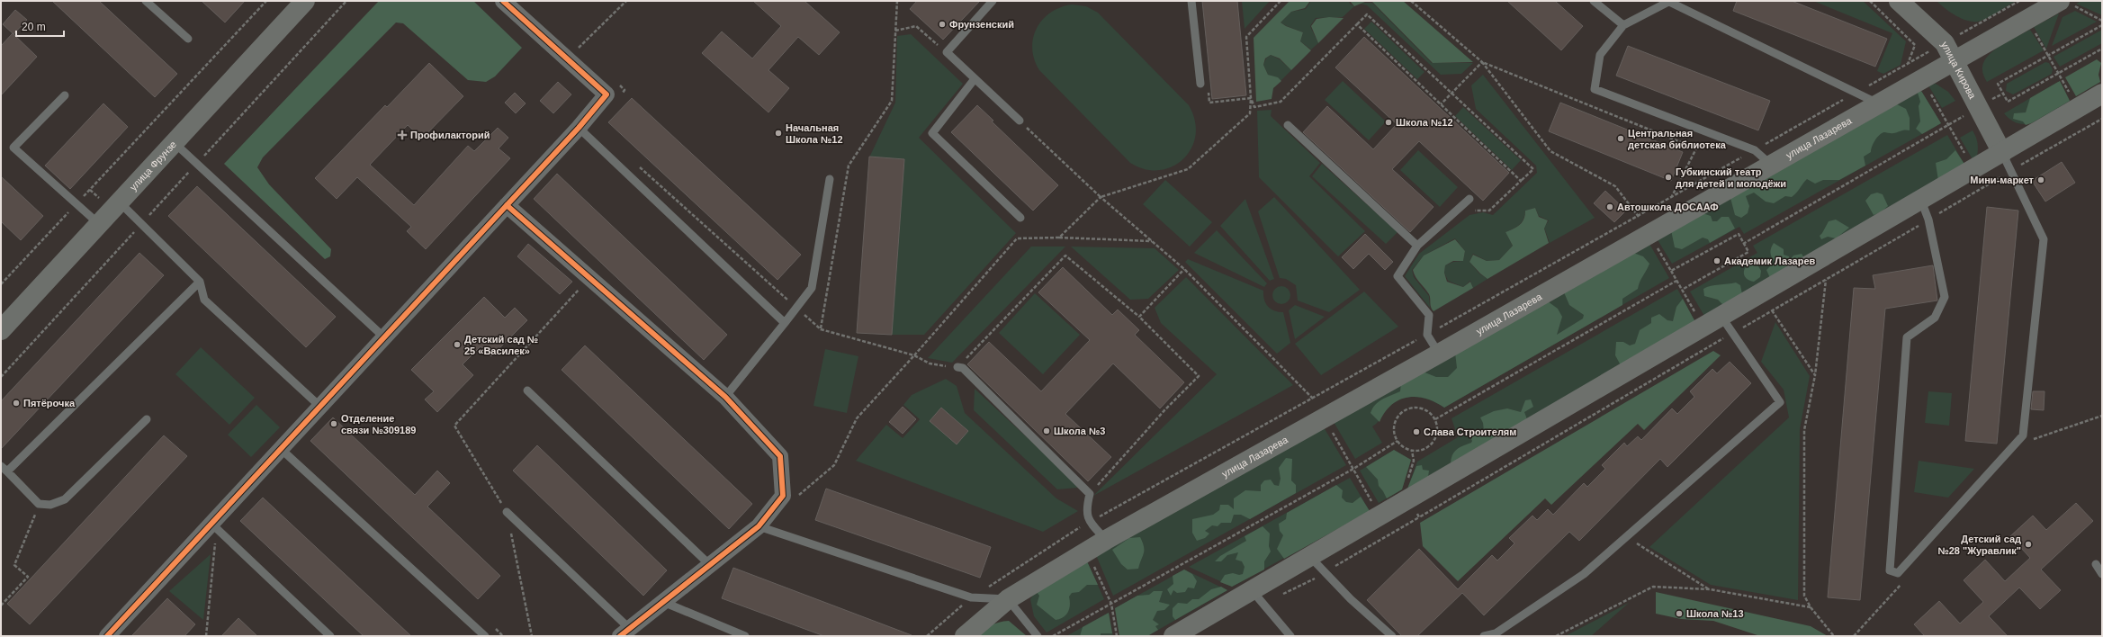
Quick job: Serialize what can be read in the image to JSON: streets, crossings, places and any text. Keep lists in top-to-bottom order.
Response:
{
  "streets": {
    "main road": ["улица Кирова", "улица Лазарева", "улица Фрунзе"]
  },
  "crossings": [
    ["улица Кирова", "улица Лазарева"]
  ],
  "places": {
    "other": [
      "Фрунзенский",
      "Школа №12",
      "Начальная Школа №12",
      "Центральная детская библиотека",
      "Губкинский театр для детей и молодёжи",
      "Мини-маркет",
      "Автошкола ДОСААФ",
      "Академик Лазарев",
      "Детский сад № 25 «Василек»",
      "Пятёрочка",
      "Отделение связи №309189",
      "Школа №3",
      "Слава Строителям",
      "Детский сад №28 \"Журавлик\"",
      "Школа №13"
    ],
    "health": ["Профилакторий"]
  },
  "scale_bar": "20 m"
}
